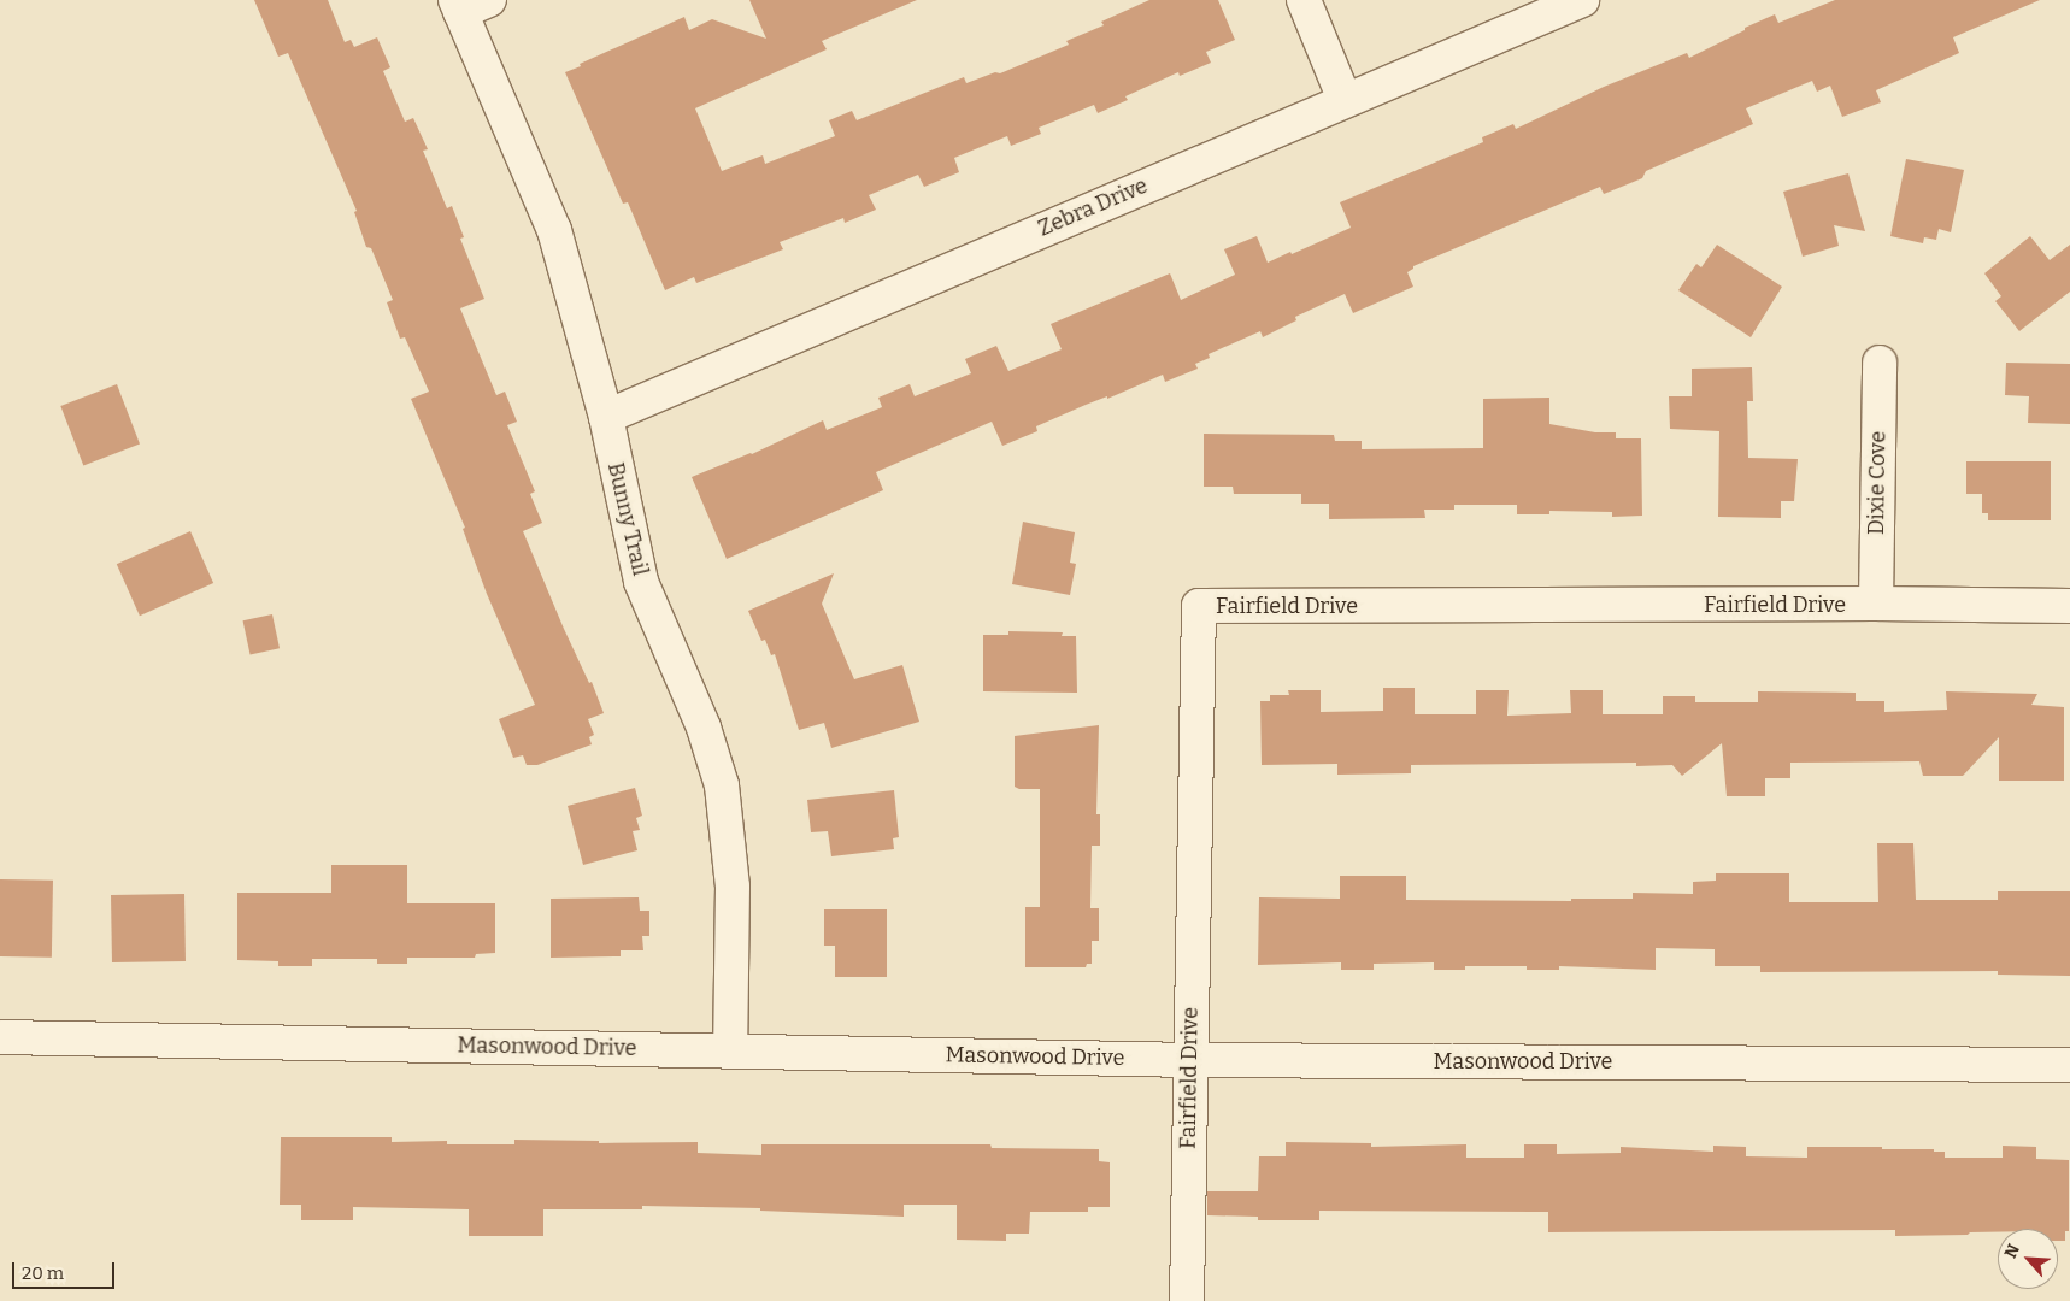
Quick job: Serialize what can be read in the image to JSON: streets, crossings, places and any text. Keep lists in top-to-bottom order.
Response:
{
  "streets": {
    "street": [
      "Zebra Drive",
      "Dixie Cove",
      "Bunny Trail",
      "Fairfield Drive",
      "Masonwood Drive"
    ]
  },
  "crossings": [
    ["Zebra Drive", "Bunny Trail"],
    ["Dixie Cove", "Fairfield Drive"],
    ["Bunny Trail", "Masonwood Drive"],
    ["Fairfield Drive", "Masonwood Drive"]
  ],
  "scale_bar": "20 m",
  "north": "top left"
}
